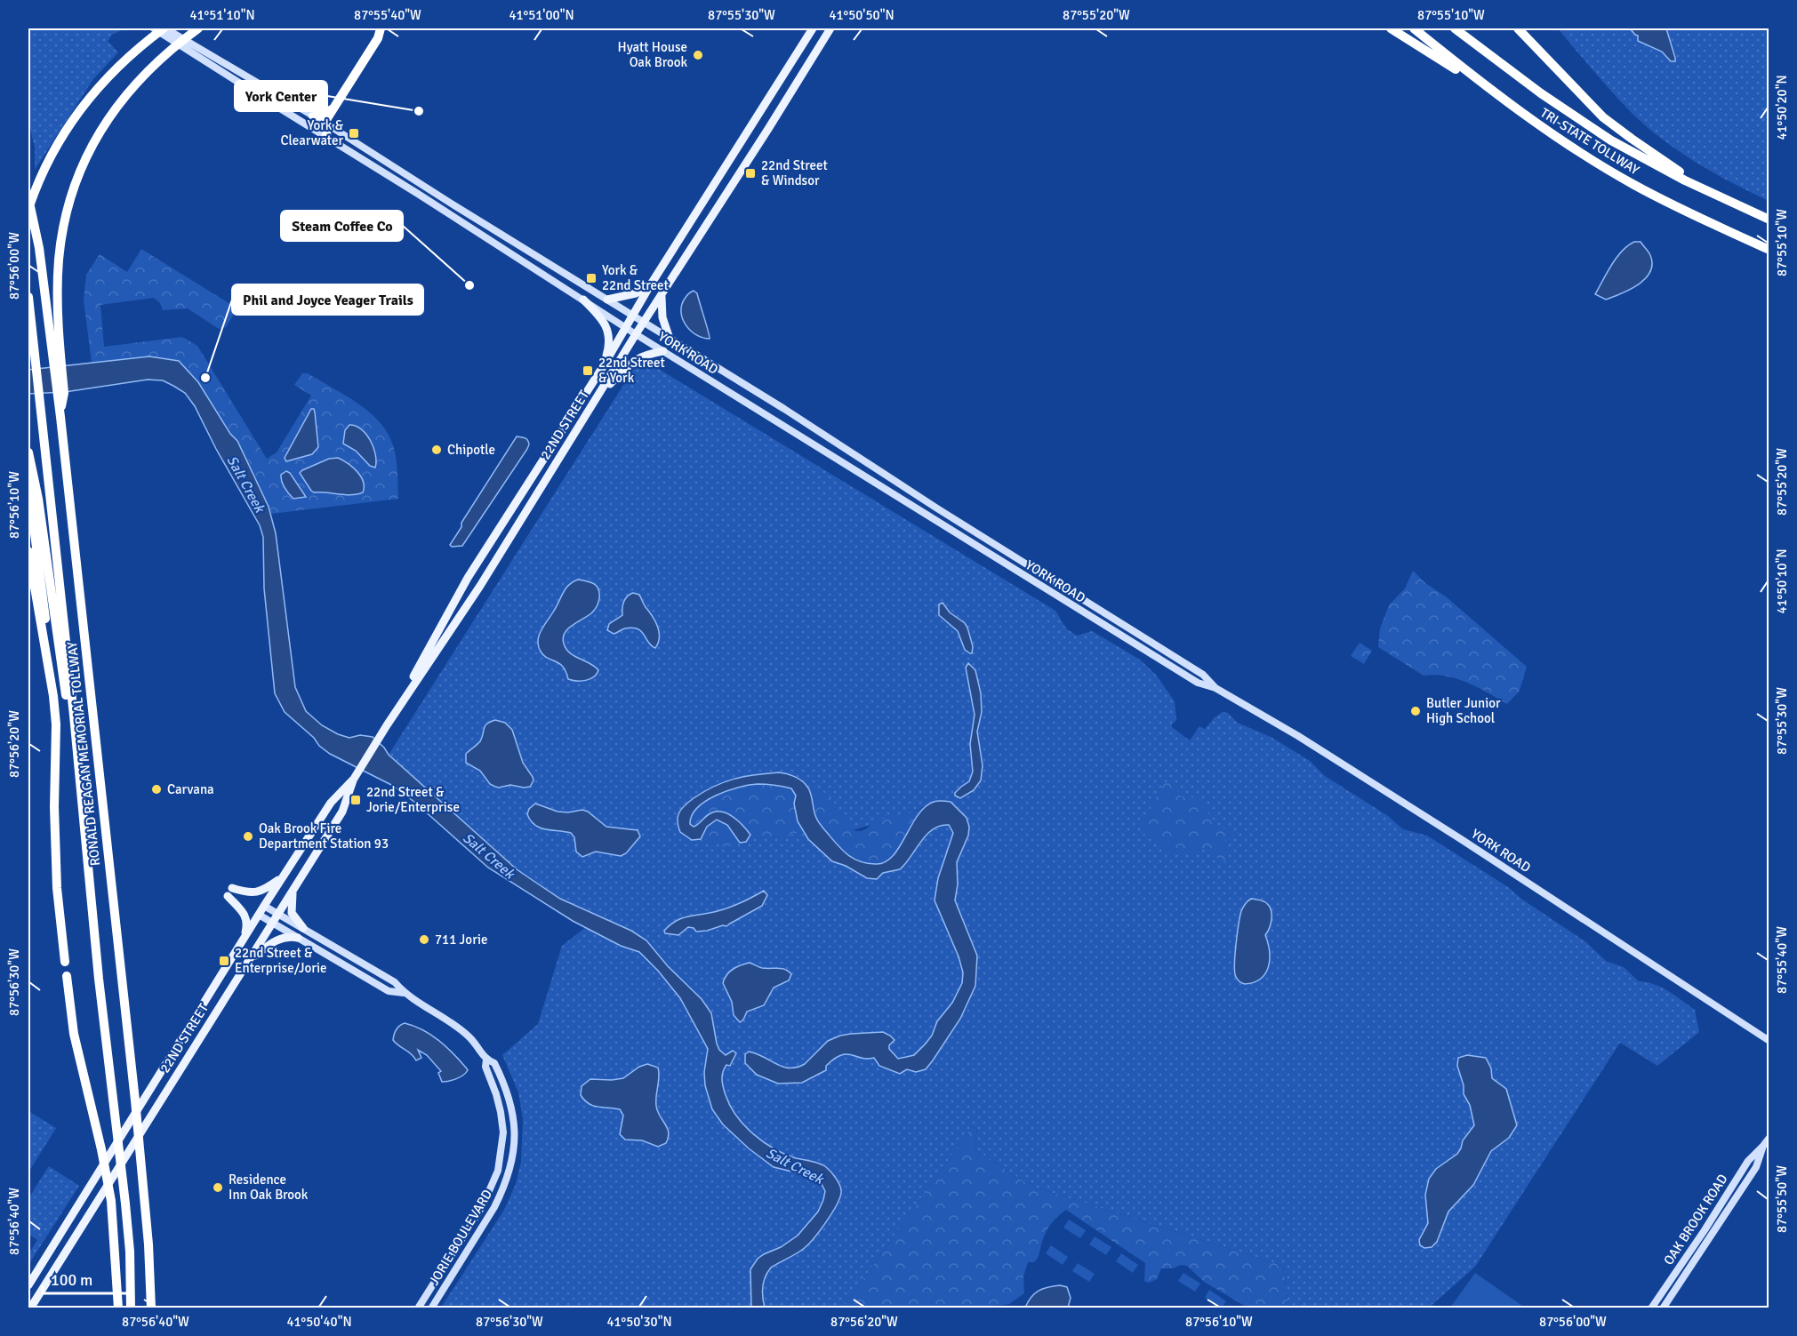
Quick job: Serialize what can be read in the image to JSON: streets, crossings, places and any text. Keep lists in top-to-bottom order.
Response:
{
  "streets": {
    "highway": ["TRI-STATE TOLLWAY", "RONALD REAGAN MEMORIAL TOLLWAY"],
    "main road": [
      "YORK ROAD",
      "22ND STREET",
      "OAK BROOK ROAD",
      "JORIE BOULEVARD"
    ]
  },
  "crossings": [
    ["YORK ROAD", "22ND STREET"],
    ["22ND STREET", "JORIE BOULEVARD"]
  ],
  "water": ["Salt Creek"],
  "places": {
    "other": [
      "Hyatt House Oak Brook",
      "York Center",
      "Steam Coffee Co",
      "Phil and Joyce Yeager Trails",
      "Chipotle",
      "Butler Junior High School",
      "Carvana",
      "Oak Brook Fire Department Station 93",
      "711 Jorie",
      "Residence Inn Oak Brook"
    ],
    "transit": [
      "York & Clearwater",
      "22nd Street & Windsor",
      "York & 22nd Street",
      "22nd Street & York",
      "22nd Street & Jorie/Enterprise",
      "22nd Street & Enterprise/Jorie"
    ]
  },
  "scale_bar": "100 m",
  "coordinates": [
    "41°51'10\"N",
    "87°55'40\"W",
    "41°51'00\"N",
    "87°55'30\"W",
    "41°50'50\"N",
    "87°55'20\"W",
    "87°55'10\"W",
    "41°50'20\"N",
    "87°56'00\"W",
    "87°56'10\"W",
    "41°50'10\"N",
    "87°56'20\"W",
    "87°56'30\"W",
    "87°55'50\"W",
    "87°56'40\"W",
    "41°50'40\"N",
    "41°50'30\"N"
  ]
}
